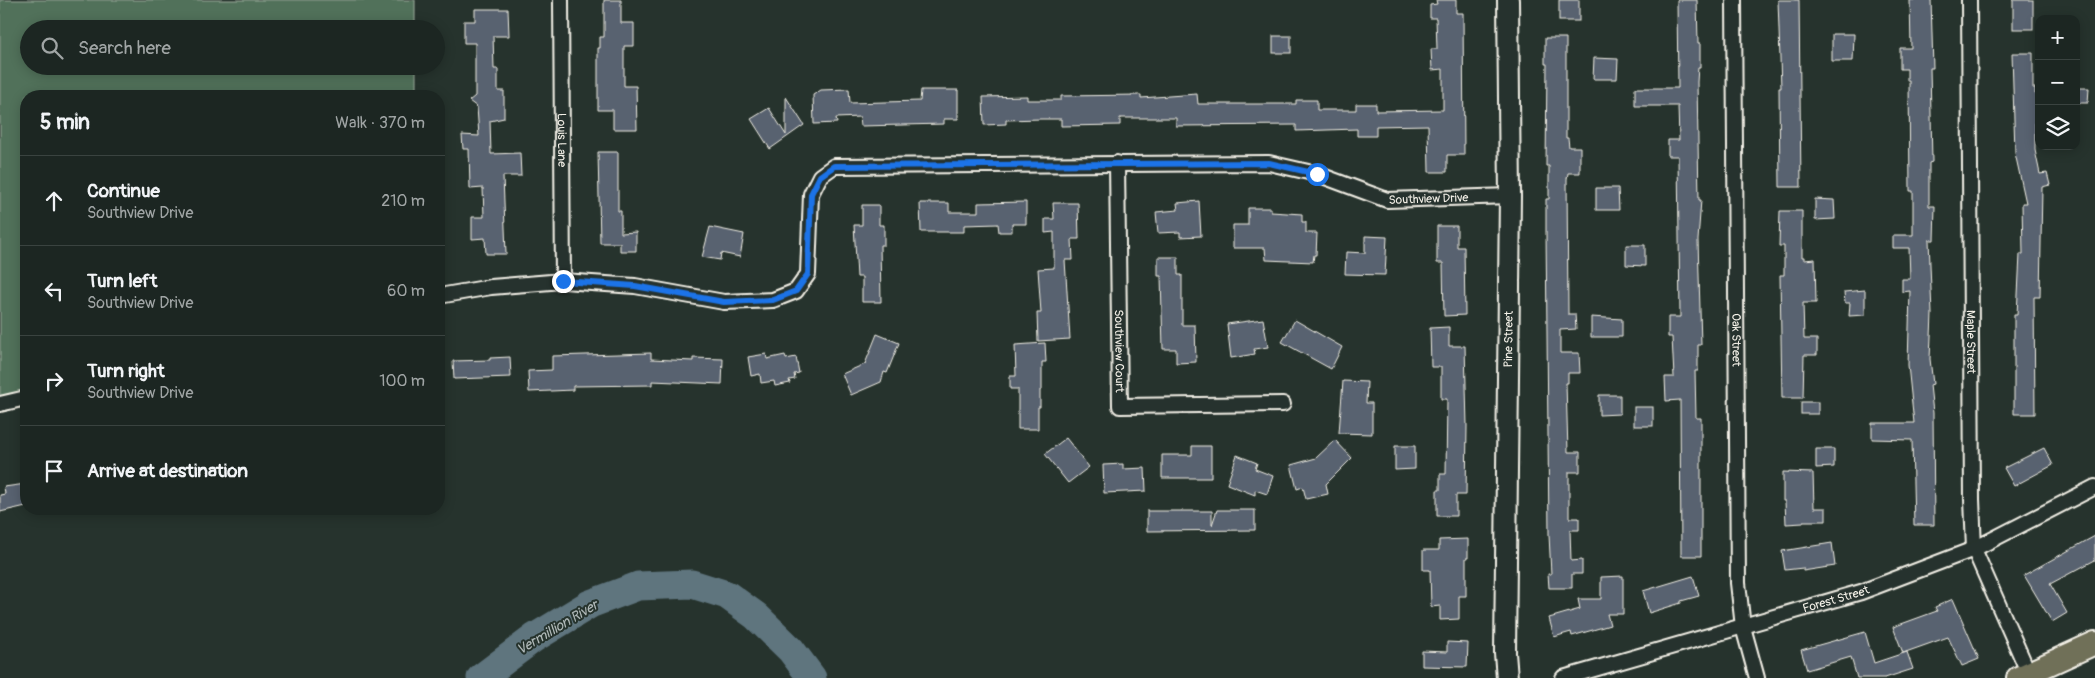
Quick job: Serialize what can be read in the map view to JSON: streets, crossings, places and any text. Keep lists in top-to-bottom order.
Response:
{
  "streets": {
    "street": [
      "Louis Lane",
      "Southview Drive",
      "Pine Street",
      "Oak Street",
      "Maple Street",
      "Southview Court",
      "Forest Street"
    ]
  },
  "crossings": [
    ["Louis Lane", "Southview Drive"],
    ["Southview Drive", "Pine Street"],
    ["Southview Drive", "Southview Court"],
    ["Oak Street", "Forest Street"],
    ["Maple Street", "Forest Street"]
  ],
  "water": ["Vermillion River"],
  "page": {
    "map_buttons": ["+", "−"],
    "search": "Search here",
    "heading": ["5 min", "Walk · 370 m"],
    "list": [
      ["Continue", "Southview Drive", "210 m"],
      ["Turn left", "Southview Drive", "60 m"],
      ["Turn right", "Southview Drive", "100 m"],
      "Arrive at destination"
    ]
  }
}
